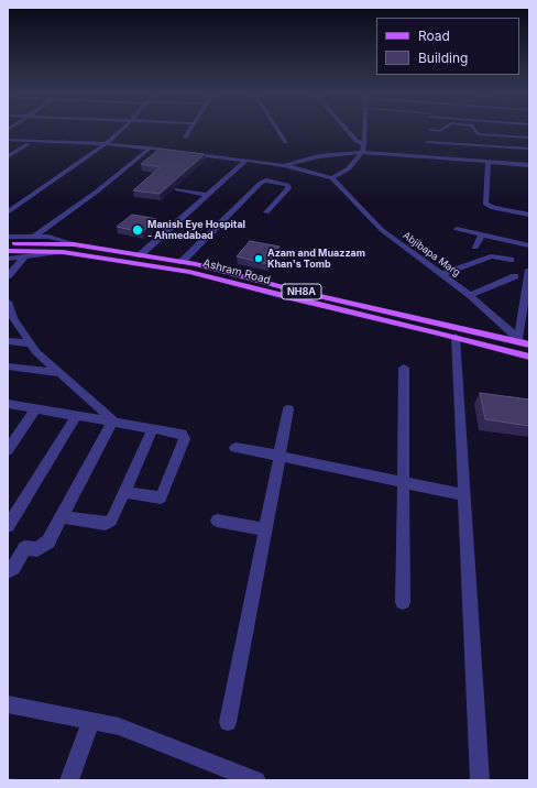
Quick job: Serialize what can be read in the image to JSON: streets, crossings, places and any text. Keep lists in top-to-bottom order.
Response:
{
  "streets": {
    "main road": ["Ashram Road", "NH8A"],
    "street": ["Abjibapa Marg"]
  },
  "crossings": [
    ["Abjibapa Marg", "Ashram Road"]
  ],
  "places": ["Manish Eye Hospital - Ahmedabad", "Azam and Muazzam Khan's Tomb"],
  "legend": ["Road", "Building"]
}
